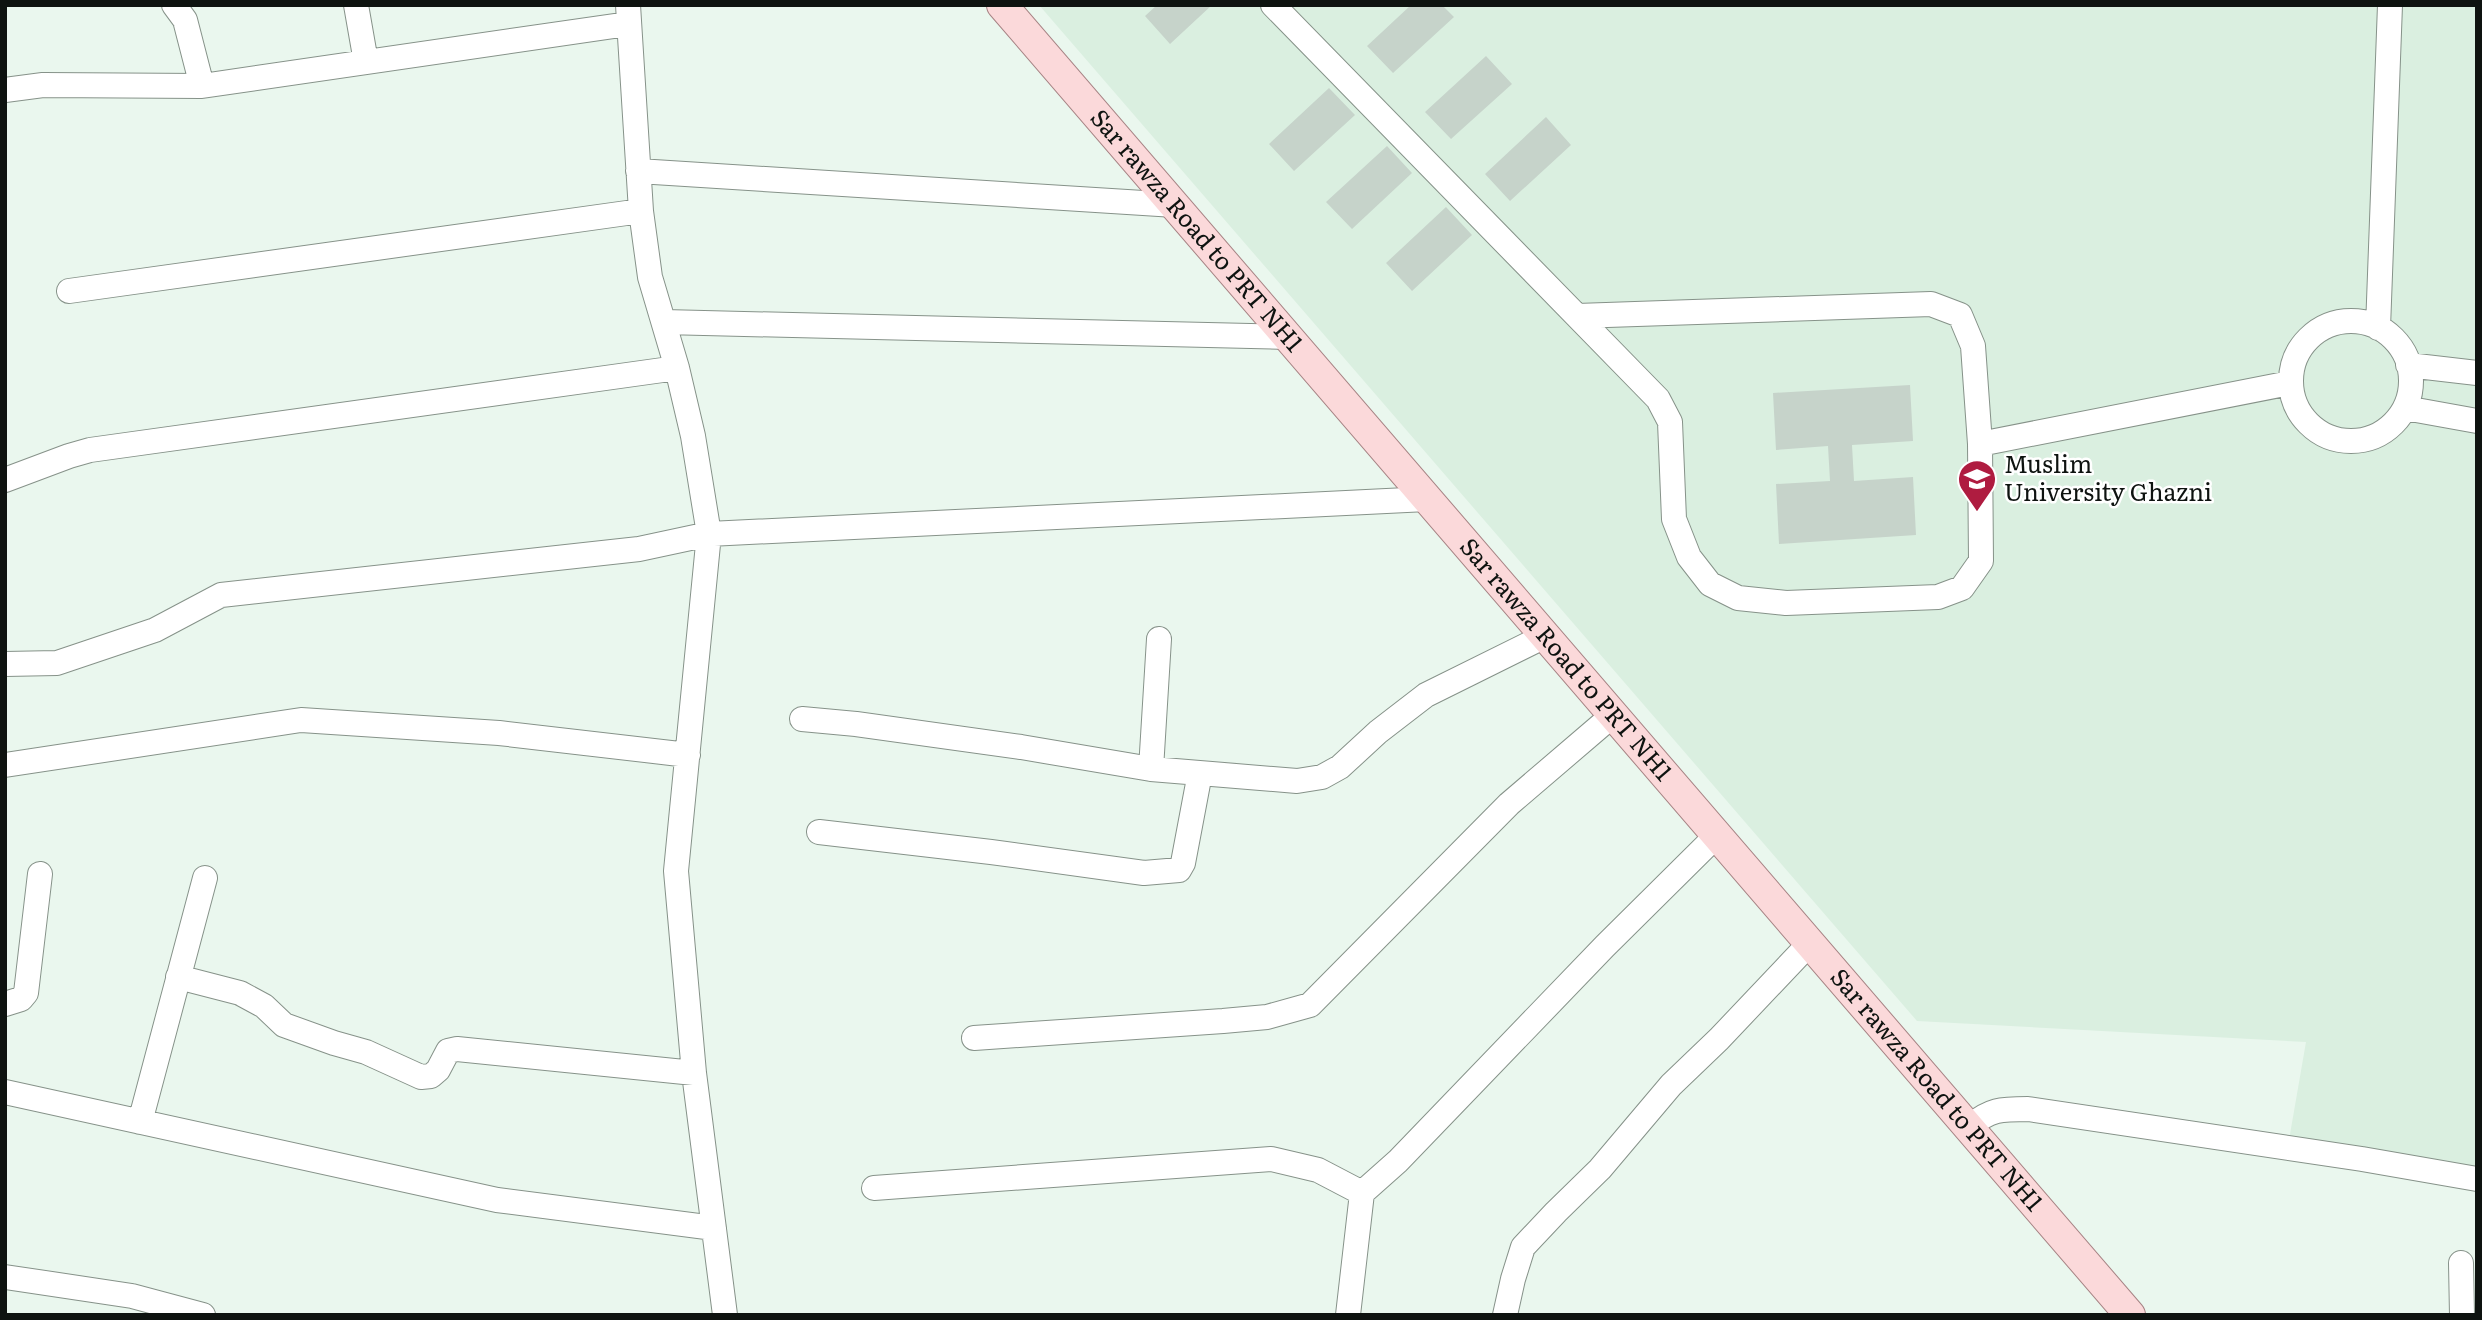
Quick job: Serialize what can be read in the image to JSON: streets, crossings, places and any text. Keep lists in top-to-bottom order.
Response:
{
  "streets": {
    "main road": ["Sar rawza Road to PRT NH1"]
  },
  "places": {
    "school or university": ["Muslim University Ghazni"]
  }
}
